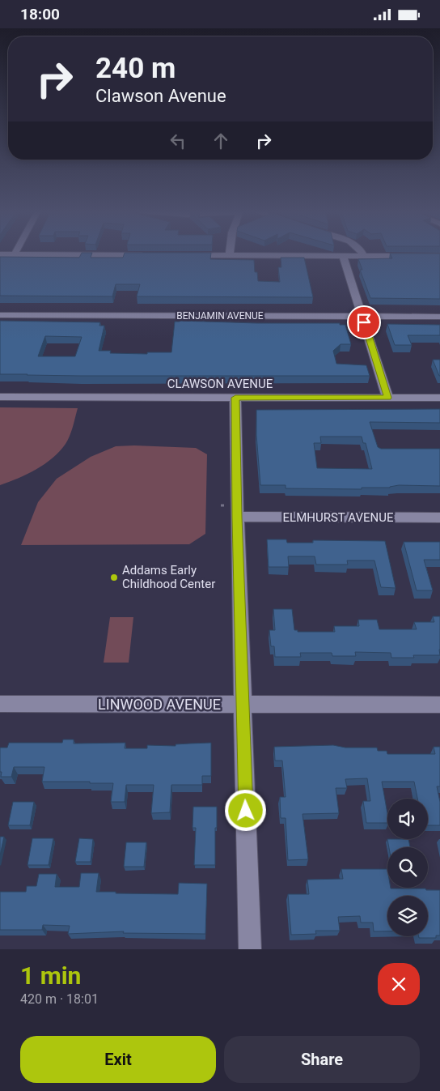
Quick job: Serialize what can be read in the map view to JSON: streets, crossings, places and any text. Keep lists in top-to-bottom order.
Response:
{
  "streets": {
    "street": [
      "BENJAMIN AVENUE",
      "CLAWSON AVENUE",
      "ELMHURST AVENUE",
      "LINWOOD AVENUE"
    ]
  },
  "places": ["Addams Early Childhood Center"],
  "page": {
    "status": "18:00",
    "turn": ["240 m", "Clawson Avenue"],
    "heading": ["1 min", "420 m · 18:01"],
    "buttons": ["Exit", "Share"]
  }
}
